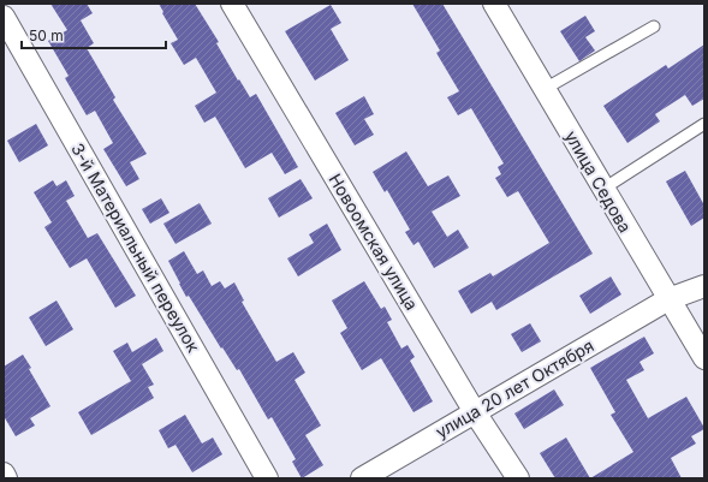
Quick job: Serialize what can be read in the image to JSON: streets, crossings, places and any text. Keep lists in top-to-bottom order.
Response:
{
  "streets": {
    "street": [
      "улица Седова",
      "Новоомская улица",
      "3-й Материальный переулок",
      "улица 20 лет Октября"
    ]
  },
  "crossings": [
    ["улица Седова", "улица 20 лет Октября"],
    ["Новоомская улица", "улица 20 лет Октября"]
  ],
  "scale_bar": "50 m"
}
